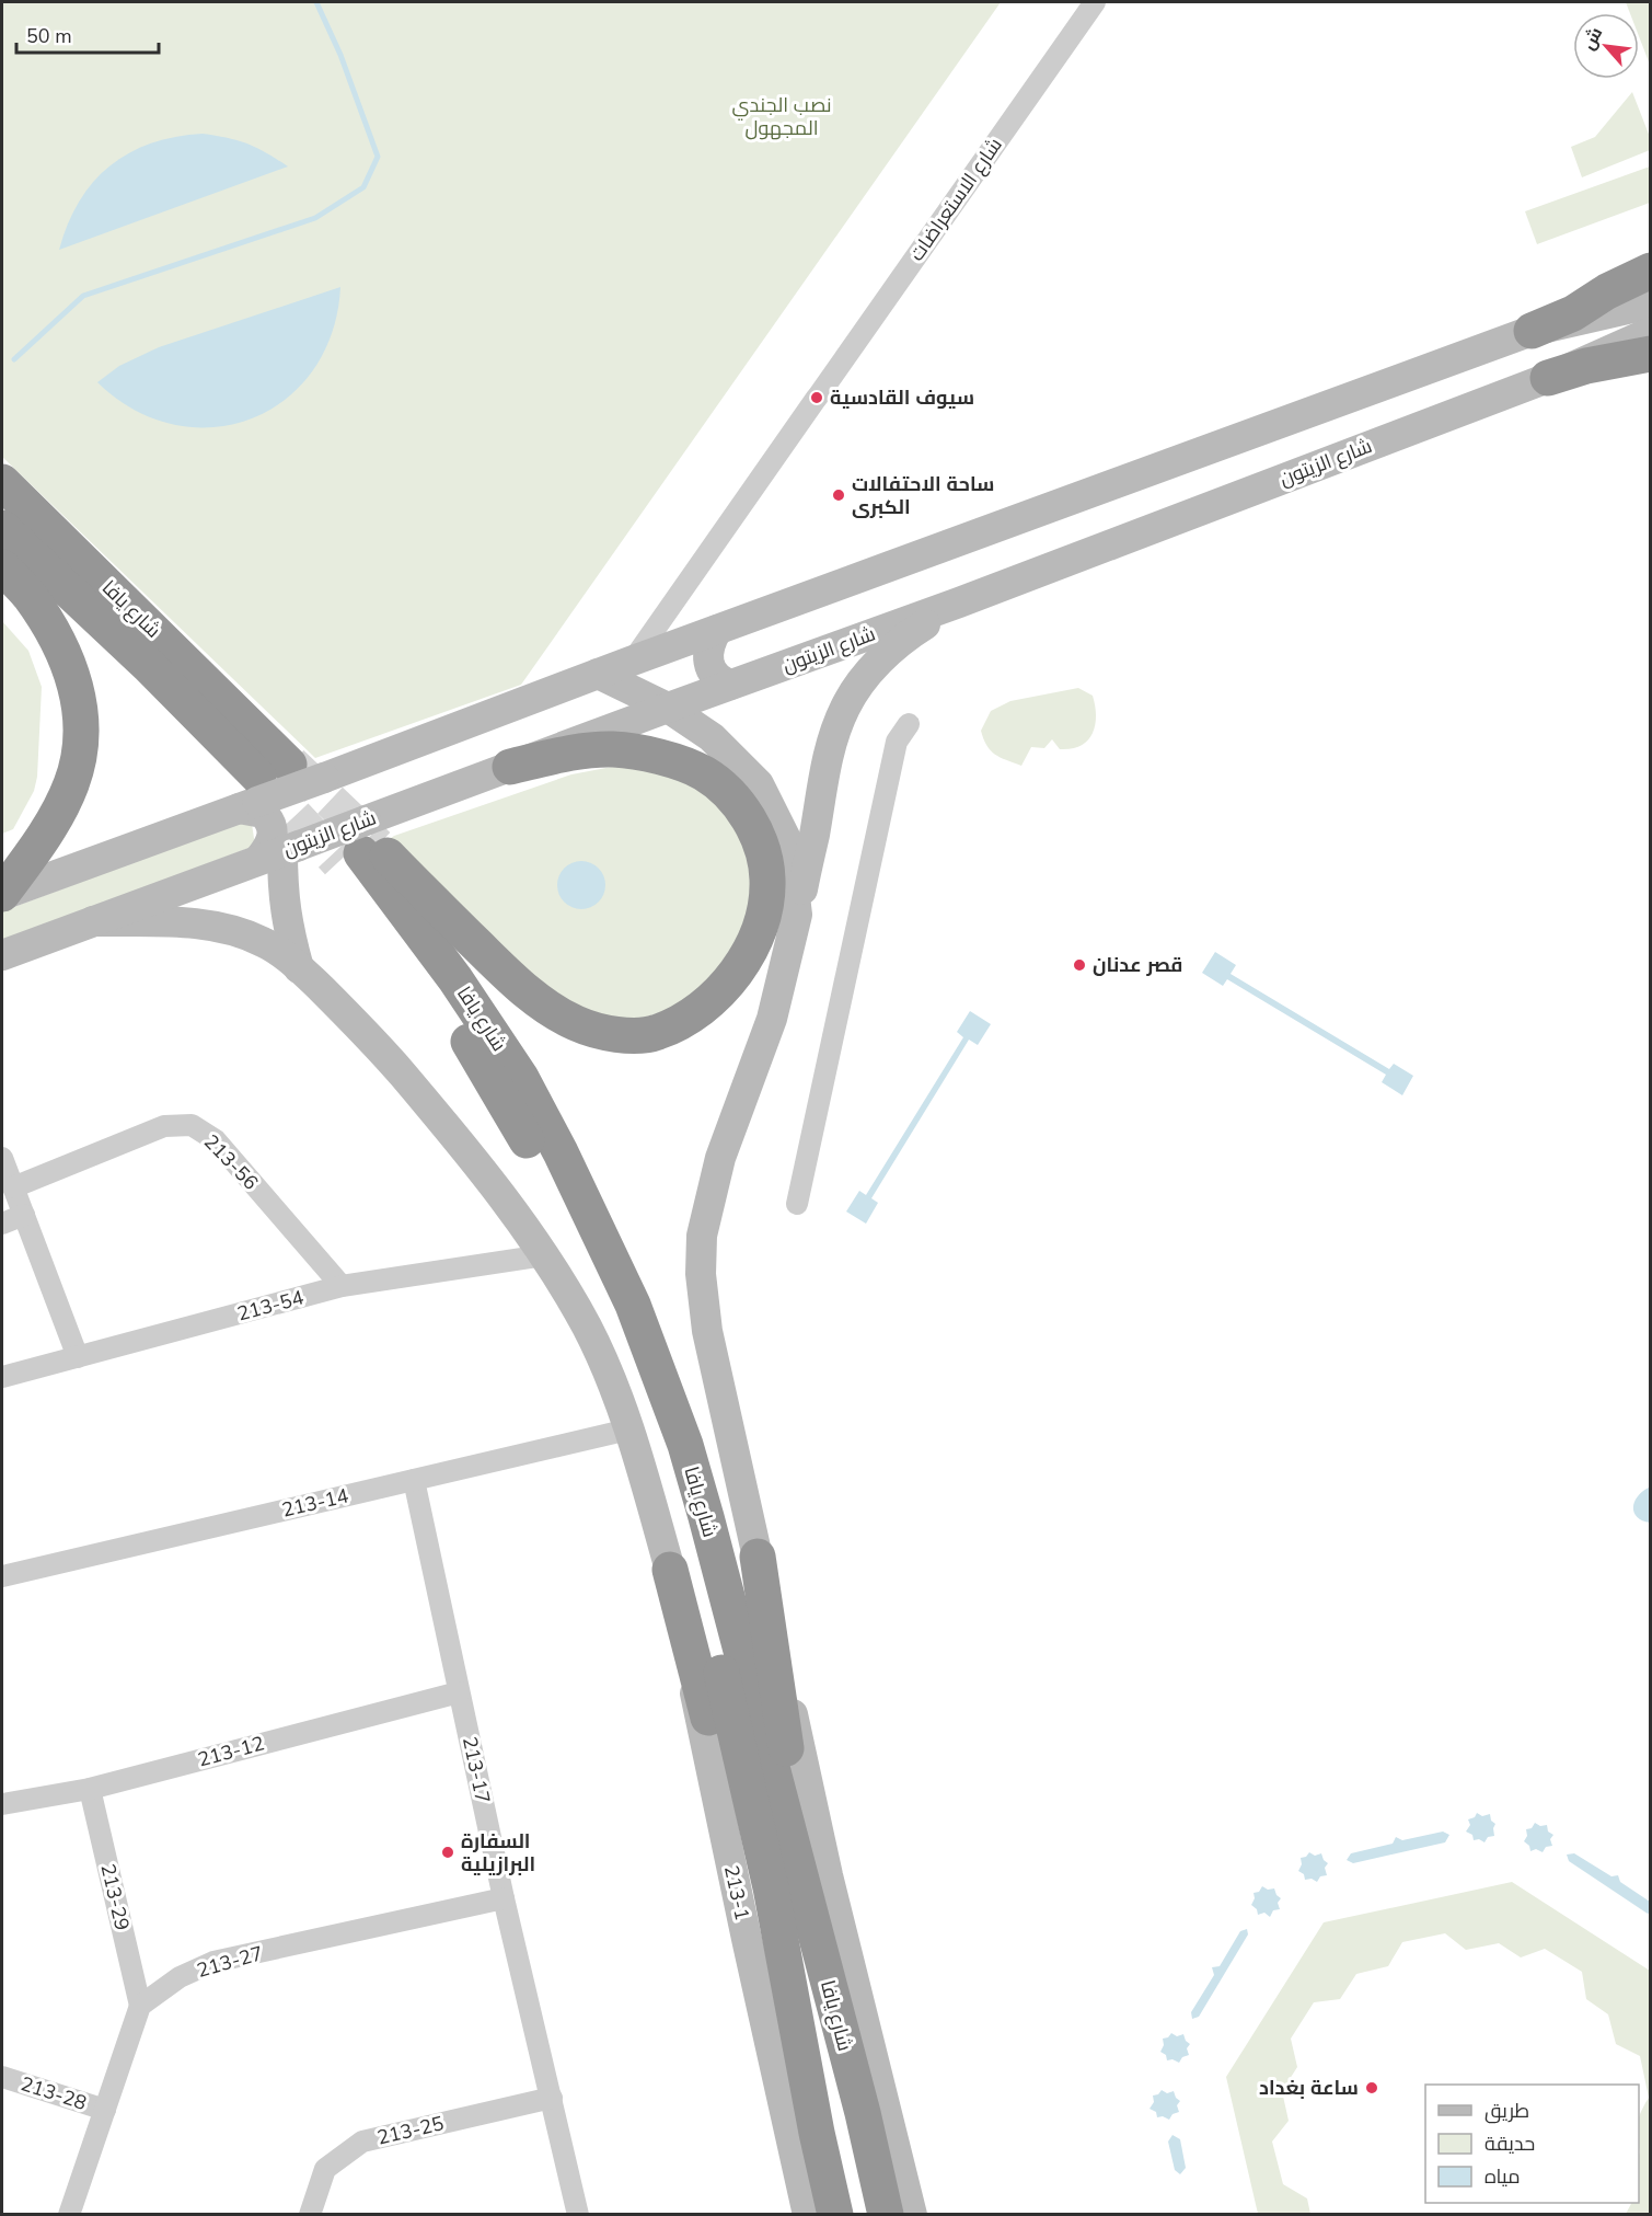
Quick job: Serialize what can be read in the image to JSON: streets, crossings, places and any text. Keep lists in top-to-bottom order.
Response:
{
  "streets": {
    "highway": ["شارع يافا"],
    "main road": ["شارع الزيتون", "213-1"],
    "street": [
      "شارع الاستعراضات",
      "213-56",
      "213-54",
      "213-14",
      "213-12",
      "213-17",
      "213-29",
      "213-27",
      "213-28",
      "213-25"
    ]
  },
  "crossings": [
    ["شارع الزيتون", "شارع يافا"],
    ["شارع الزيتون", "213-1"],
    ["213-56", "213-54"],
    ["213-54", "213-1"],
    ["213-14", "213-17"],
    ["213-14", "213-1"],
    ["213-12", "213-17"],
    ["213-12", "213-29"],
    ["213-17", "213-27"],
    ["213-17", "213-25"],
    ["213-29", "213-27"]
  ],
  "parks": ["نصب الجندي المجهول"],
  "places": [
    "سيوف القادسية",
    "ساحة الاحتفالات الكبرى",
    "قصر عدنان",
    "السفارة البرازيلية",
    "ساعة بغداد"
  ],
  "legend": ["طريق", "حديقة", "مياه"],
  "scale_bar": "50 m",
  "north": "top left"
}
